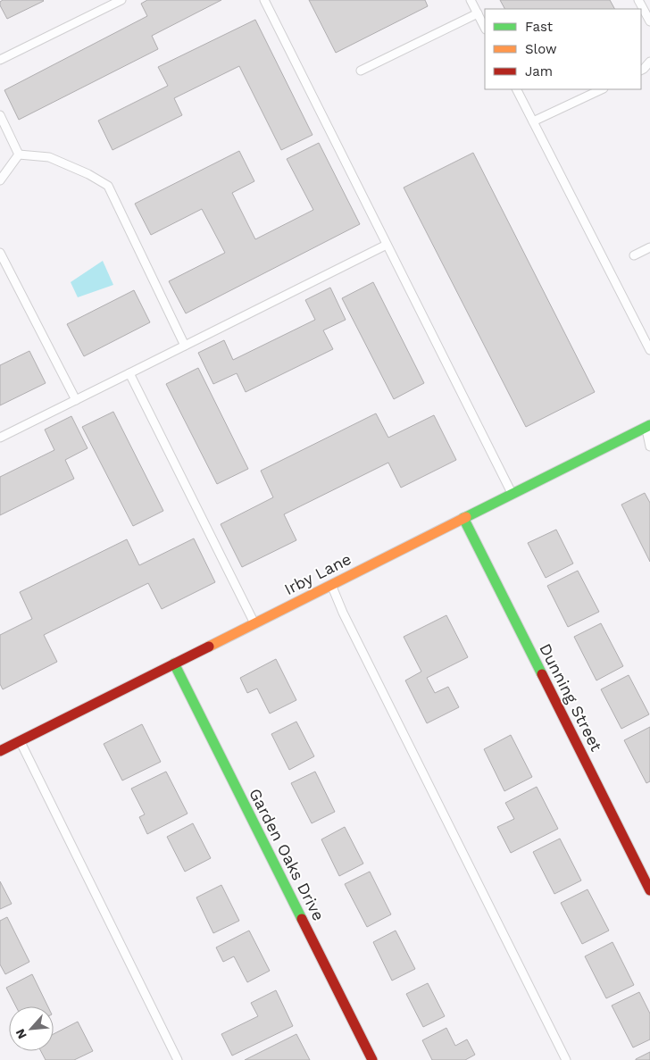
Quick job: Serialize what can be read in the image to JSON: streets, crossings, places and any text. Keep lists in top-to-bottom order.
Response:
{
  "streets": {
    "street": ["Irby Lane", "Dunning Street", "Garden Oaks Drive"]
  },
  "crossings": [
    ["Irby Lane", "Dunning Street"],
    ["Irby Lane", "Garden Oaks Drive"]
  ],
  "legend": ["Fast", "Slow", "Jam"],
  "north": "bottom left"
}
